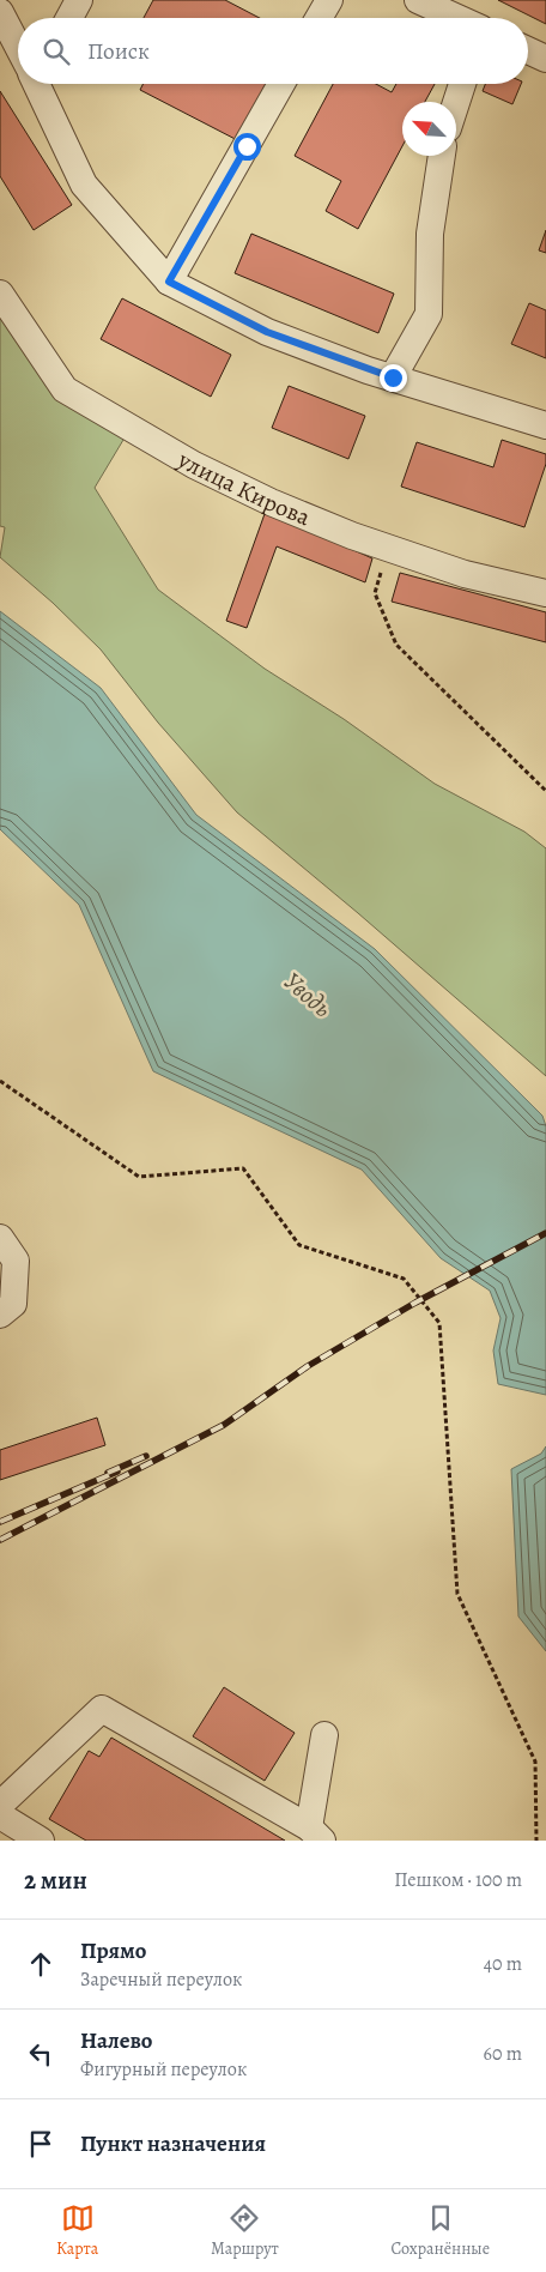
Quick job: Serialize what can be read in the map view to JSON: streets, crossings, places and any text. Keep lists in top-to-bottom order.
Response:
{
  "streets": {
    "street": ["улица Кирова"]
  },
  "water": ["Уводь"],
  "north": "top left",
  "page": {
    "search": "Поиск",
    "heading": ["2 мин", "Пешком · 100 m"],
    "list": [
      ["Прямо", "Заречный переулок", "40 m"],
      ["Налево", "Фигурный переулок", "60 m"],
      "Пункт назначения"
    ],
    "nav": ["Карта", "Маршрут", "Сохранённые"]
  }
}
